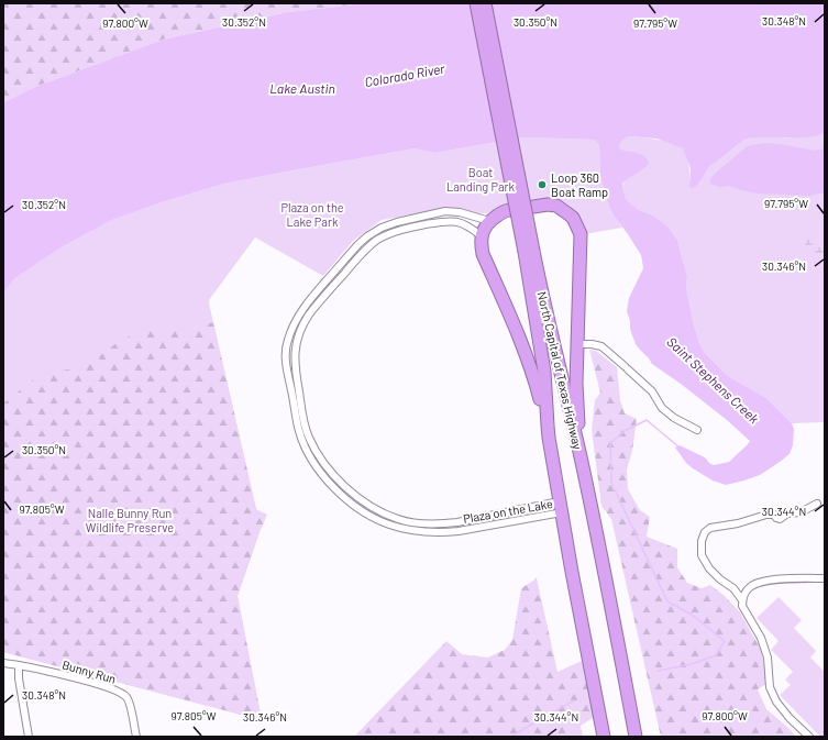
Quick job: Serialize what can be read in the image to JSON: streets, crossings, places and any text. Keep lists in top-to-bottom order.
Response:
{
  "streets": {
    "highway": ["North Capital of Texas Highway"],
    "street": ["Plaza on the Lake", "Bunny Run"]
  },
  "crossings": [
    ["North Capital of Texas Highway", "Plaza on the Lake"]
  ],
  "water": ["Colorado River", "Lake Austin", "Saint Stephens Creek"],
  "parks": ["Boat Landing Park", "Plaza on the Lake Park", "Nalle Bunny Run Wildlife Preserve"],
  "places": ["Loop 360 Boat Ramp"],
  "coordinates": [
    "30.348°N",
    "30.352°N",
    "30.350°N",
    "97.800°W",
    "97.795°W",
    "30.346°N",
    "97.805°W",
    "30.344°N"
  ]
}
